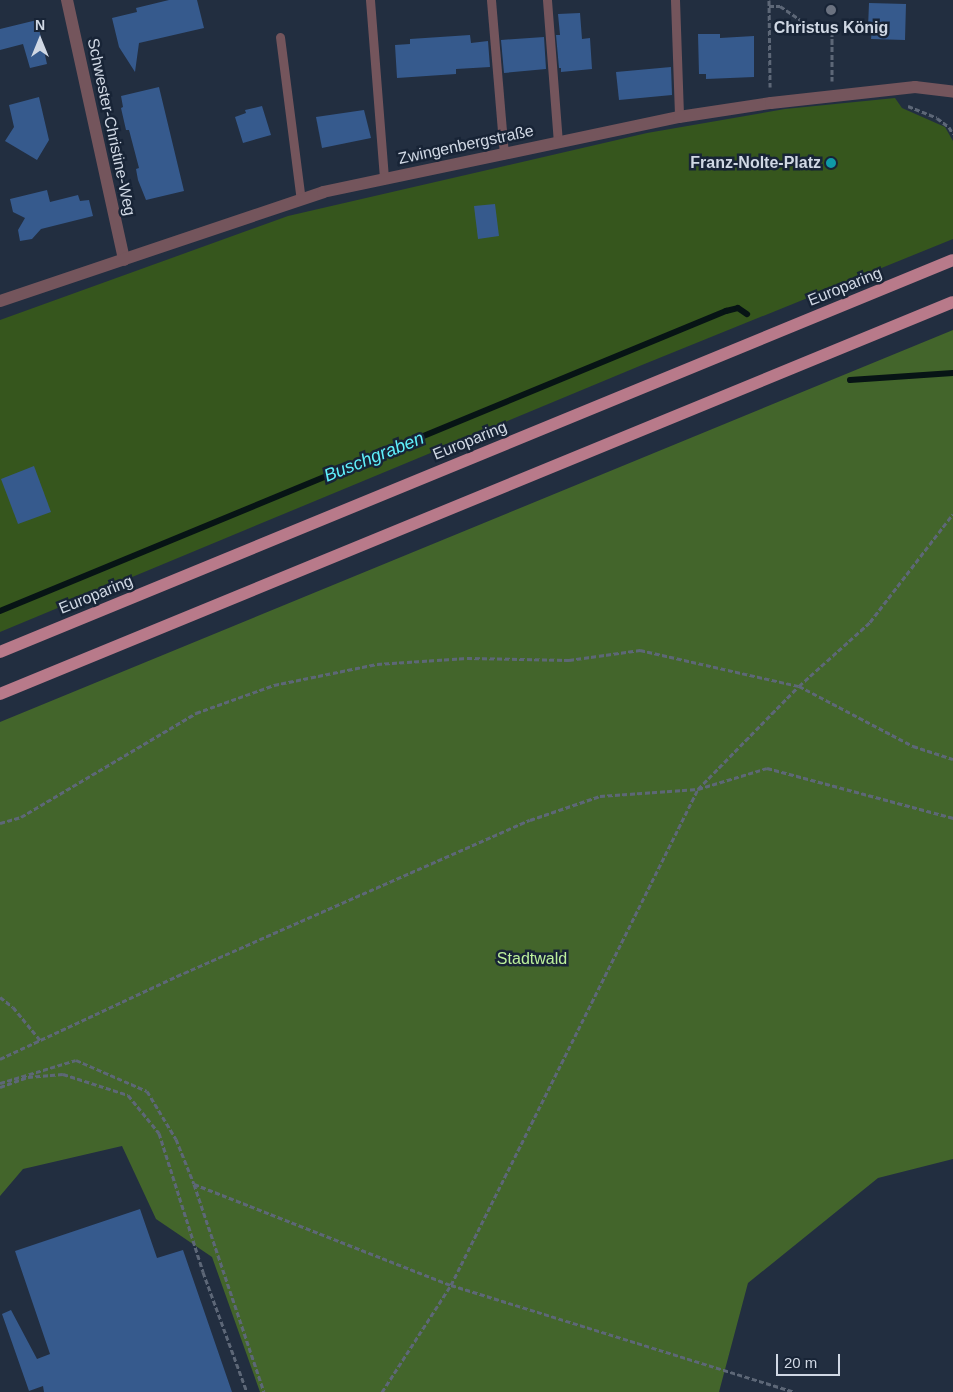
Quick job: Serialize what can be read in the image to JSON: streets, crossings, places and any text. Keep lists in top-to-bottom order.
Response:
{
  "streets": {
    "main road": ["Europaring"],
    "street": ["Schwester-Christine-Weg", "Zwingenbergstraße"]
  },
  "crossings": [
    ["Schwester-Christine-Weg", "Zwingenbergstraße"]
  ],
  "water": ["Buschgraben"],
  "parks": ["Stadtwald"],
  "places": ["Christus König", "Franz-Nolte-Platz"],
  "scale_bar": "20 m",
  "north": "top"
}
